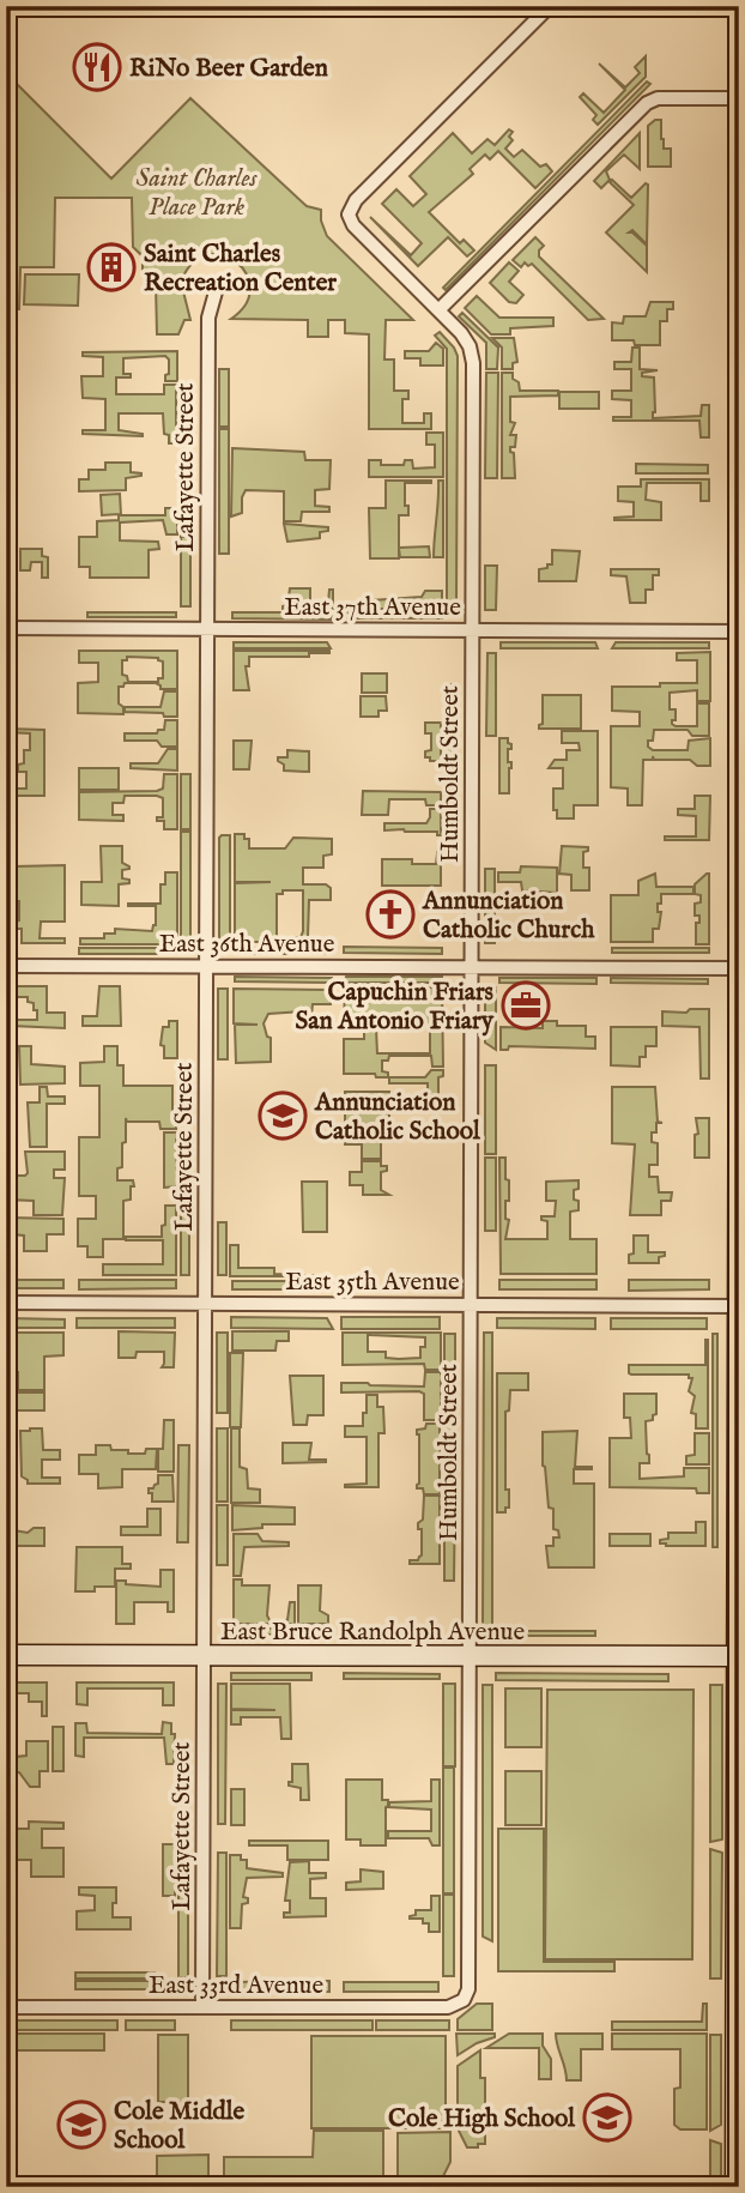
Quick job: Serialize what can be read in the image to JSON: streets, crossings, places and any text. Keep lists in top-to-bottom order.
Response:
{
  "streets": {
    "street": [
      "Lafayette Street",
      "East 37th Avenue",
      "Humboldt Street",
      "East 36th Avenue",
      "East 35th Avenue",
      "East Bruce Randolph Avenue",
      "East 33rd Avenue"
    ]
  },
  "crossings": [
    ["Lafayette Street", "East 37th Avenue"],
    ["Lafayette Street", "East 36th Avenue"],
    ["Lafayette Street", "East 35th Avenue"],
    ["Lafayette Street", "East Bruce Randolph Avenue"],
    ["Lafayette Street", "East 33rd Avenue"],
    ["East 37th Avenue", "Humboldt Street"],
    ["Humboldt Street", "East 36th Avenue"],
    ["Humboldt Street", "East 35th Avenue"],
    ["Humboldt Street", "East Bruce Randolph Avenue"],
    ["Humboldt Street", "East 33rd Avenue"]
  ],
  "parks": ["Saint Charles Place Park"],
  "places": {
    "restaurant": ["RiNo Beer Garden"],
    "building": ["Saint Charles Recreation Center"],
    "church": ["Annunciation Catholic Church"],
    "office": ["Capuchin Friars San Antonio Friary"],
    "school or university": ["Annunciation Catholic School", "Cole High School", "Cole Middle School"]
  }
}
